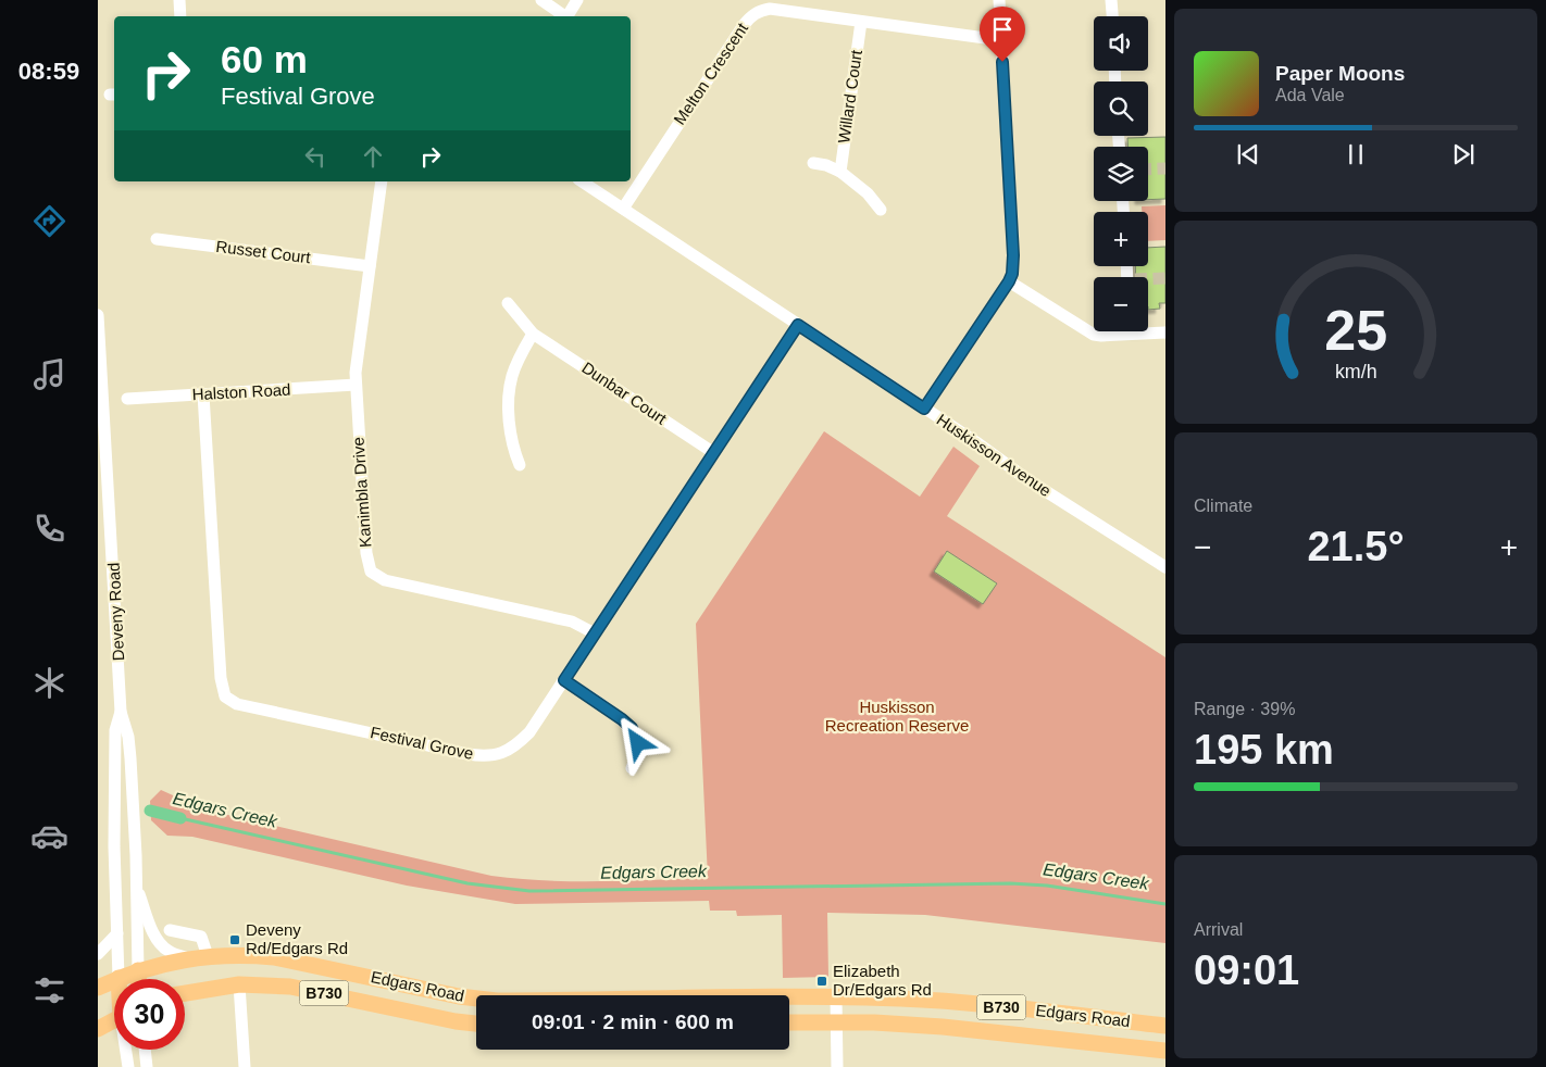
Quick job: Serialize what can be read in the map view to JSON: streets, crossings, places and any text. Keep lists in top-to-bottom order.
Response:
{
  "streets": {
    "main road": ["Deveny Road", "Edgars Road", "B730"],
    "street": [
      "Melton Crescent",
      "Willard Court",
      "Russet Court",
      "Halston Road",
      "Dunbar Court",
      "Huskisson Avenue",
      "Kanimbla Drive",
      "Festival Grove"
    ]
  },
  "crossings": [
    ["Melton Crescent", "Willard Court"],
    ["Melton Crescent", "Huskisson Avenue"],
    ["Russet Court", "Kanimbla Drive"],
    ["Halston Road", "Kanimbla Drive"],
    ["Halston Road", "Festival Grove"],
    ["Dunbar Court", "Festival Grove"],
    ["Huskisson Avenue", "Festival Grove"],
    ["Kanimbla Drive", "Festival Grove"],
    ["Deveny Road", "Edgars Road"]
  ],
  "water": ["Edgars Creek"],
  "parks": ["Huskisson Recreation Reserve"],
  "places": {
    "transit": ["Deveny Rd/Edgars Rd", "Elizabeth Dr/Edgars Rd"]
  },
  "page": {
    "tabs": "08:59",
    "map_buttons": ["+", "−"],
    "turn": ["60 m", "Festival Grove"],
    "song": ["Paper Moons", "Ada Vale"],
    "tile": [
      "Climate",
      ["Range · 39%", "195 km"],
      ["Arrival", "09:01"]
    ],
    "heat": ["−", "21.5°", "+"],
    "limit": "30",
    "trip": "09:01 · 2 min · 600 m",
    "gauge": ["25", "km/h"]
  }
}
